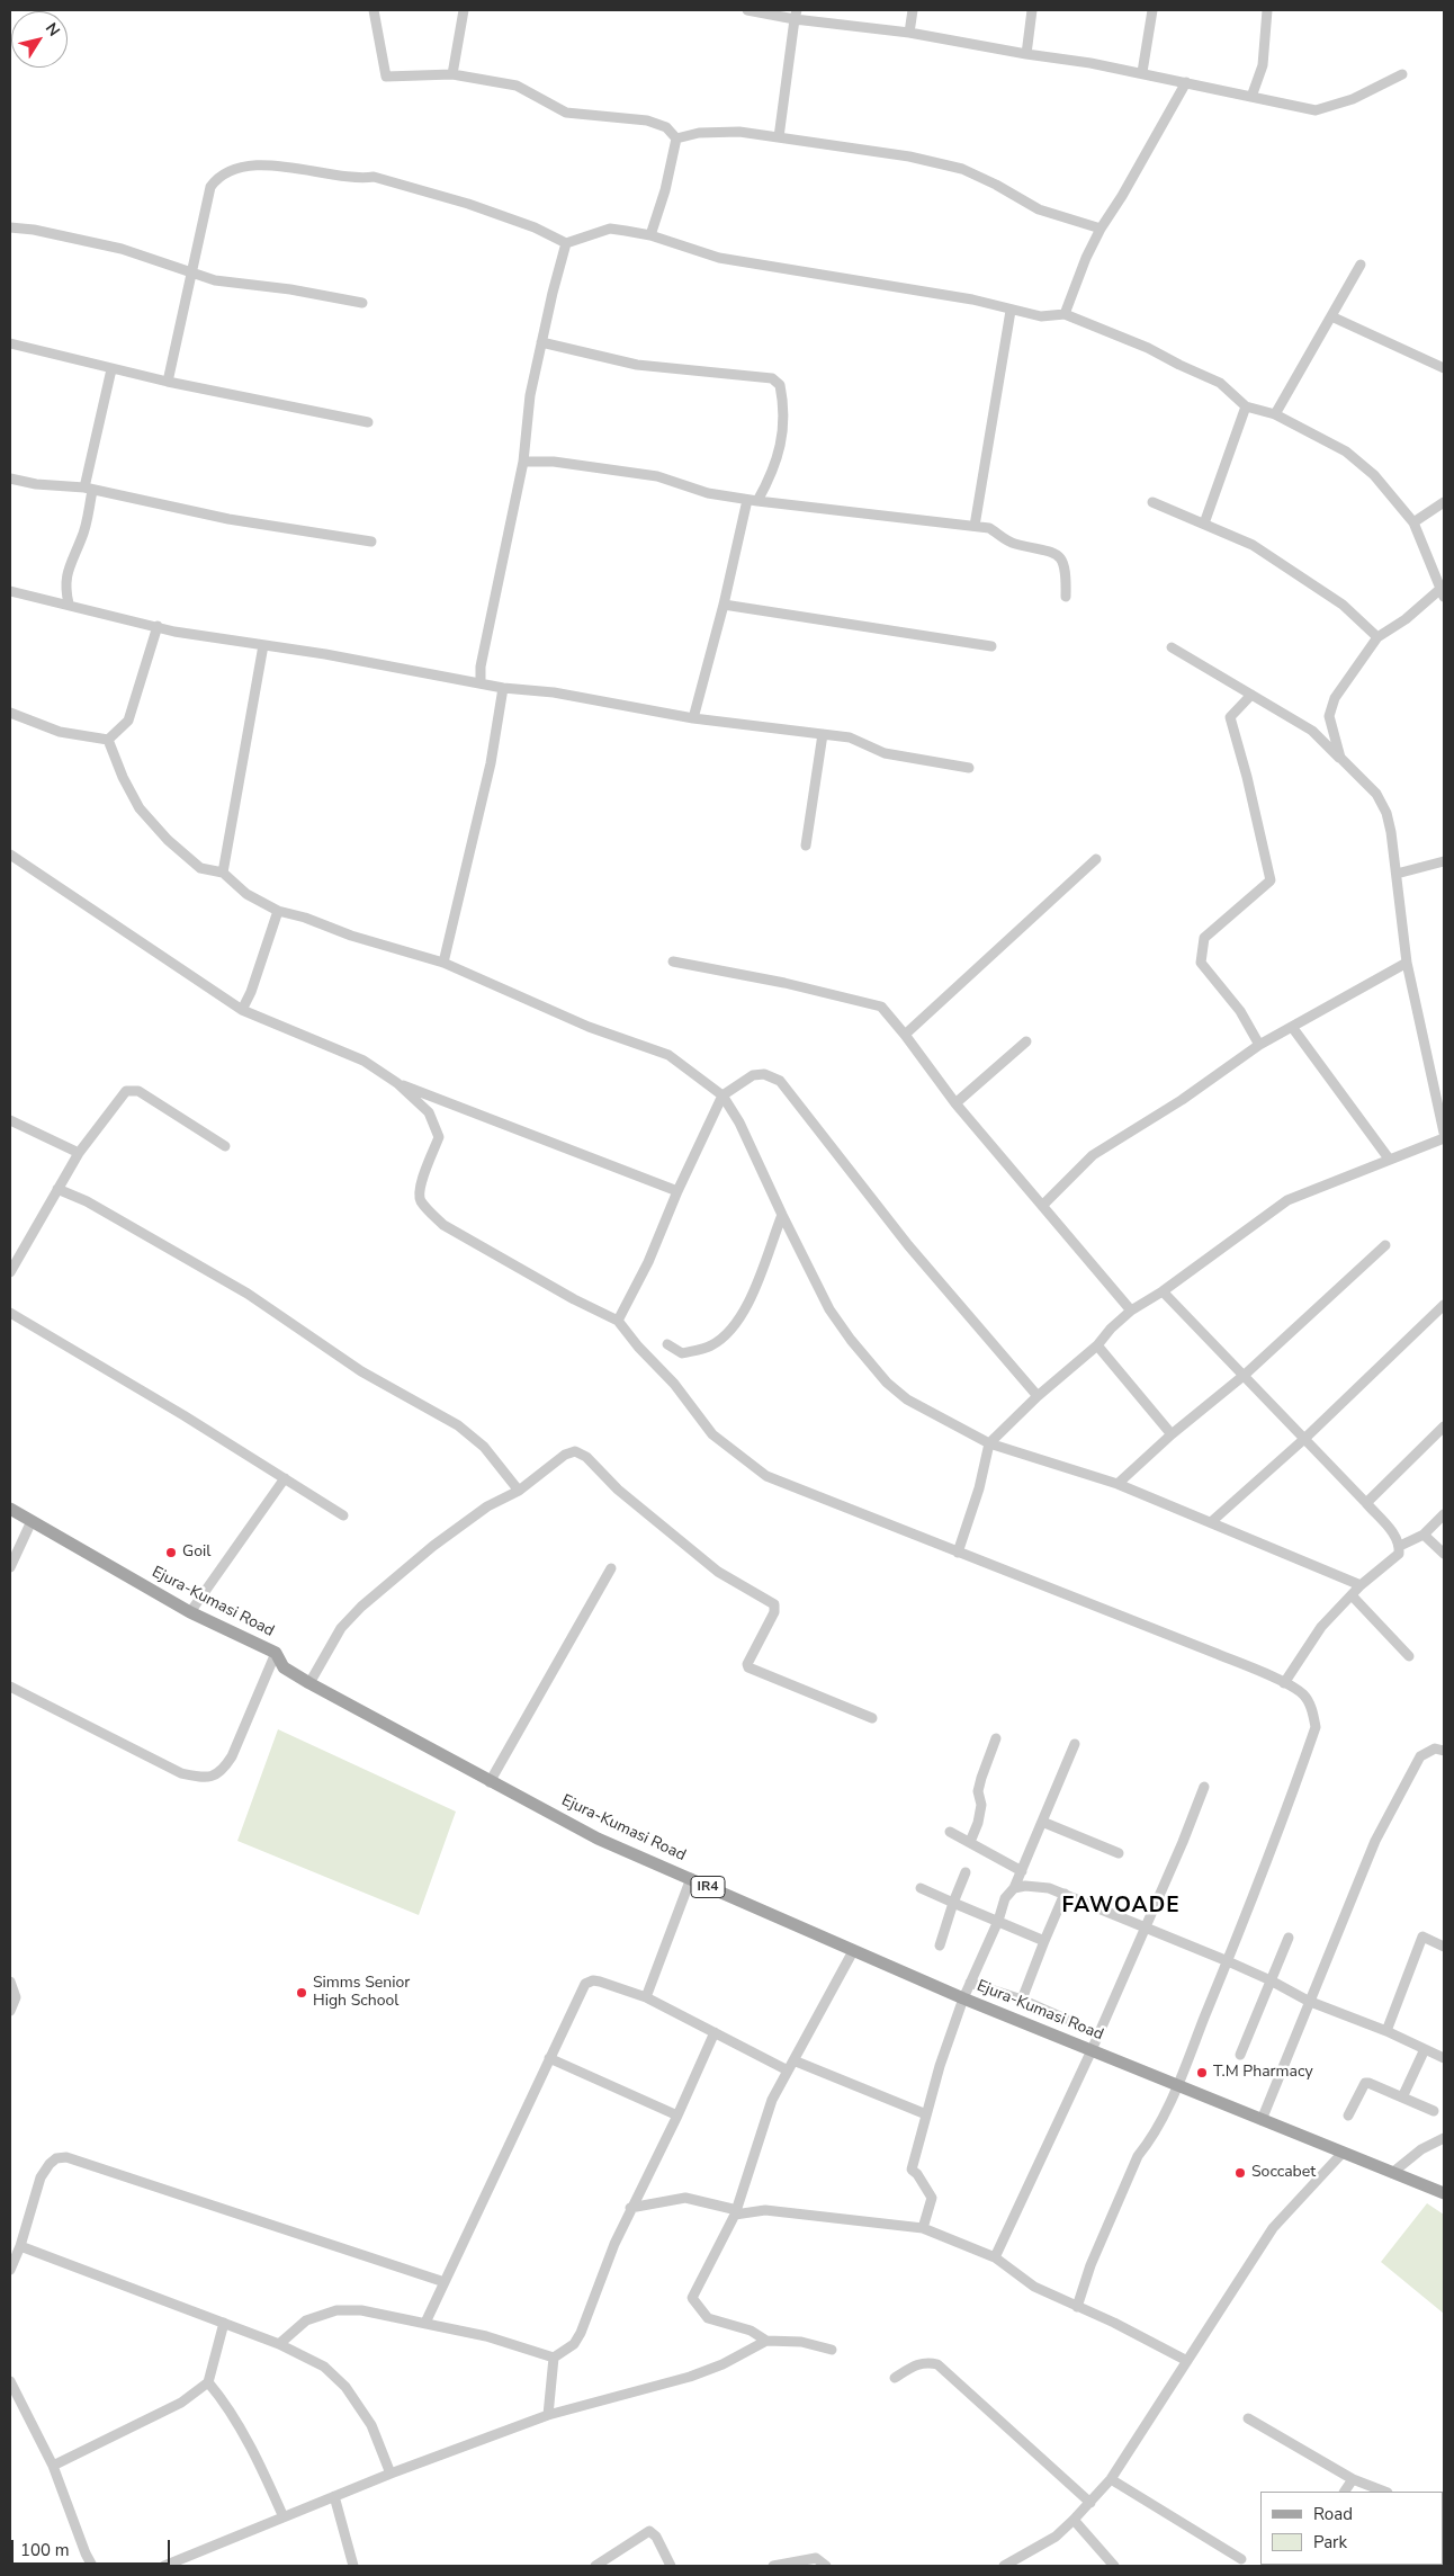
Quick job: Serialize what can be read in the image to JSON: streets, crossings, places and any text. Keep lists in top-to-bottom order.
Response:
{
  "streets": {
    "main road": ["Ejura-Kumasi Road", "IR4"]
  },
  "districts": ["FAWOADE"],
  "places": [
    "Goil",
    "Simms Senior High School",
    "T.M Pharmacy",
    "Soccabet"
  ],
  "legend": ["Road", "Park"],
  "scale_bar": "100 m",
  "north": "top right"
}
